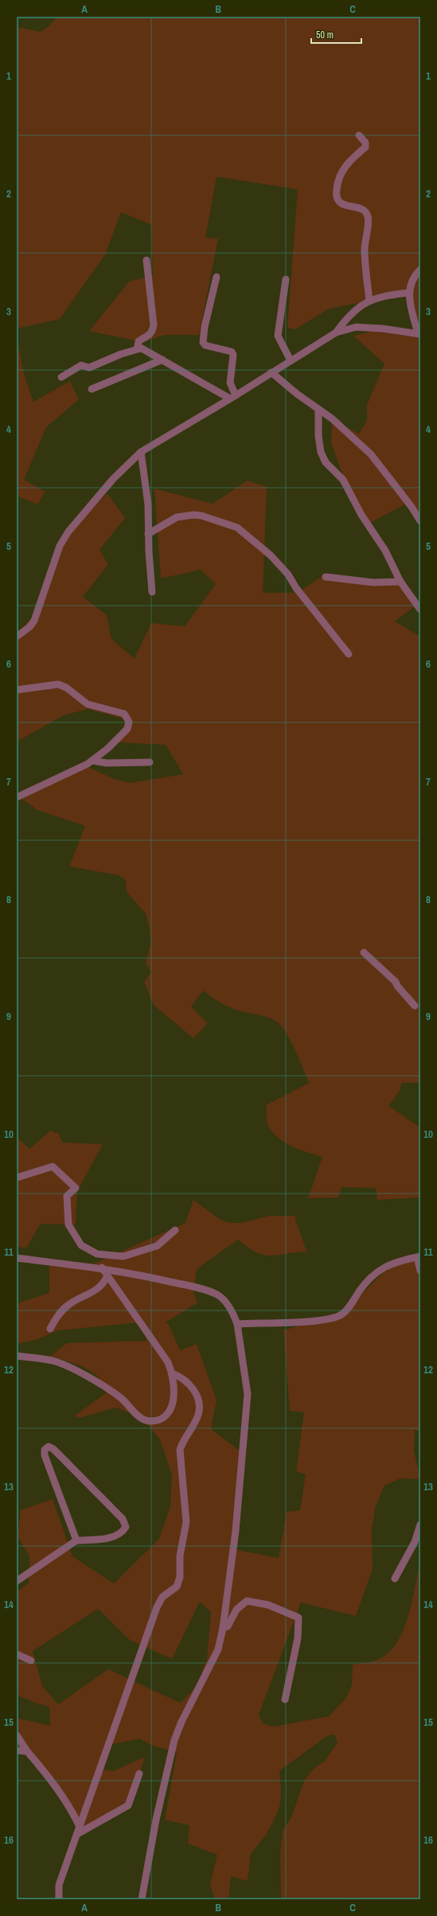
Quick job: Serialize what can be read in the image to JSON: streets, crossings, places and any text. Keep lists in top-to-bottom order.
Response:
{
  "scale_bar": "50 m",
  "grid": {
    "columns": ["A", "B", "C"],
    "rows": [
      "1",
      "2",
      "3",
      "4",
      "5",
      "6",
      "7",
      "8",
      "9",
      "10",
      "11",
      "12",
      "13",
      "14",
      "15",
      "16"
    ]
  }
}
